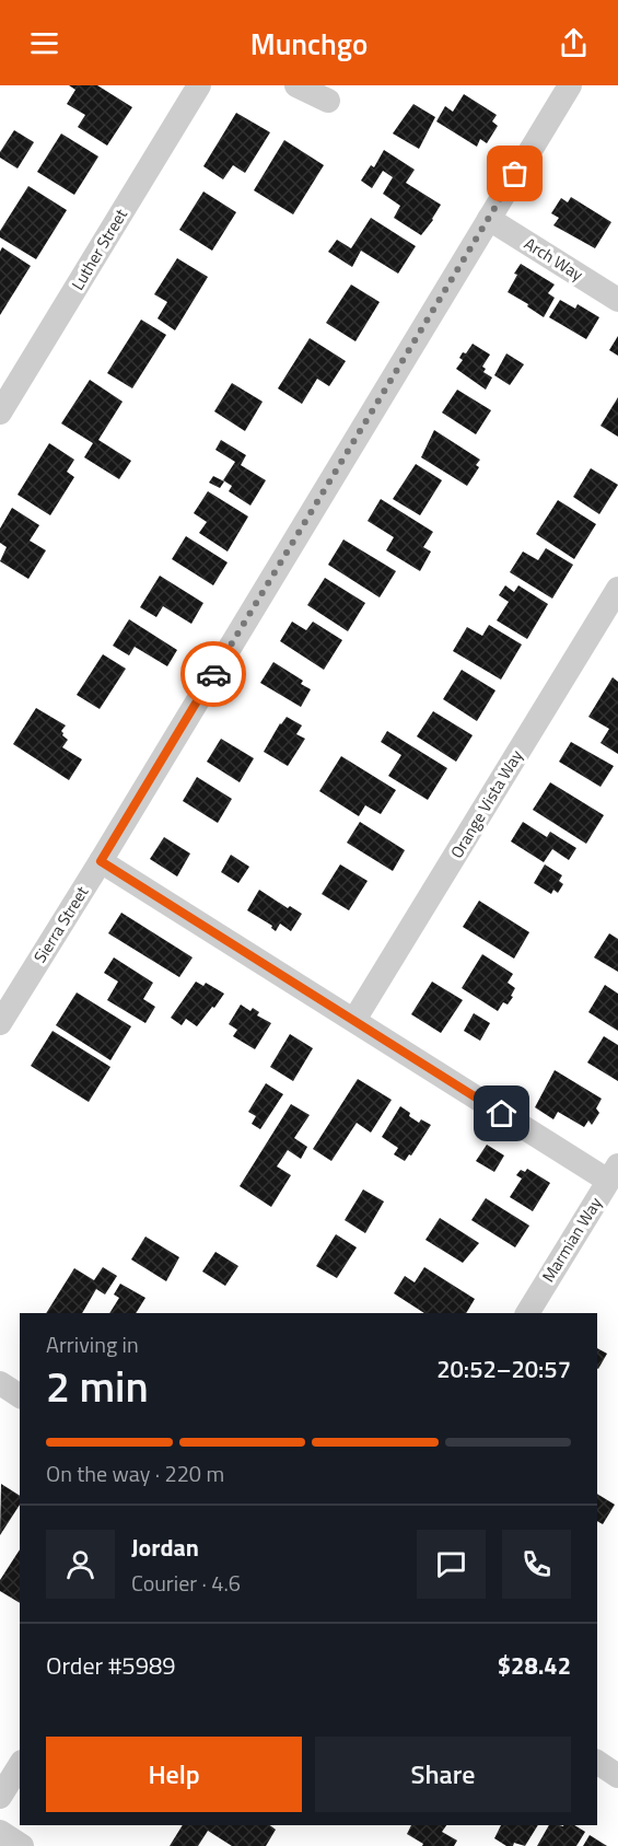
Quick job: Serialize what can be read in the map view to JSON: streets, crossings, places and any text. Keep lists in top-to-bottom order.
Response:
{
  "streets": {
    "street": [
      "Luther Street",
      "Arch Way",
      "Orange Vista Way",
      "Sierra Street",
      "Marmian Way"
    ]
  },
  "crossings": [
    ["Arch Way", "Sierra Street"]
  ],
  "page": {
    "header": "Munchgo",
    "heading": ["2 min", "Arriving in", "20:52–20:57"],
    "panel": [
      "Jordan",
      "Courier · 4.6",
      "Order #5989",
      "$28.42"
    ],
    "bar": "On the way · 220 m",
    "buttons": ["Help", "Share"]
  }
}
